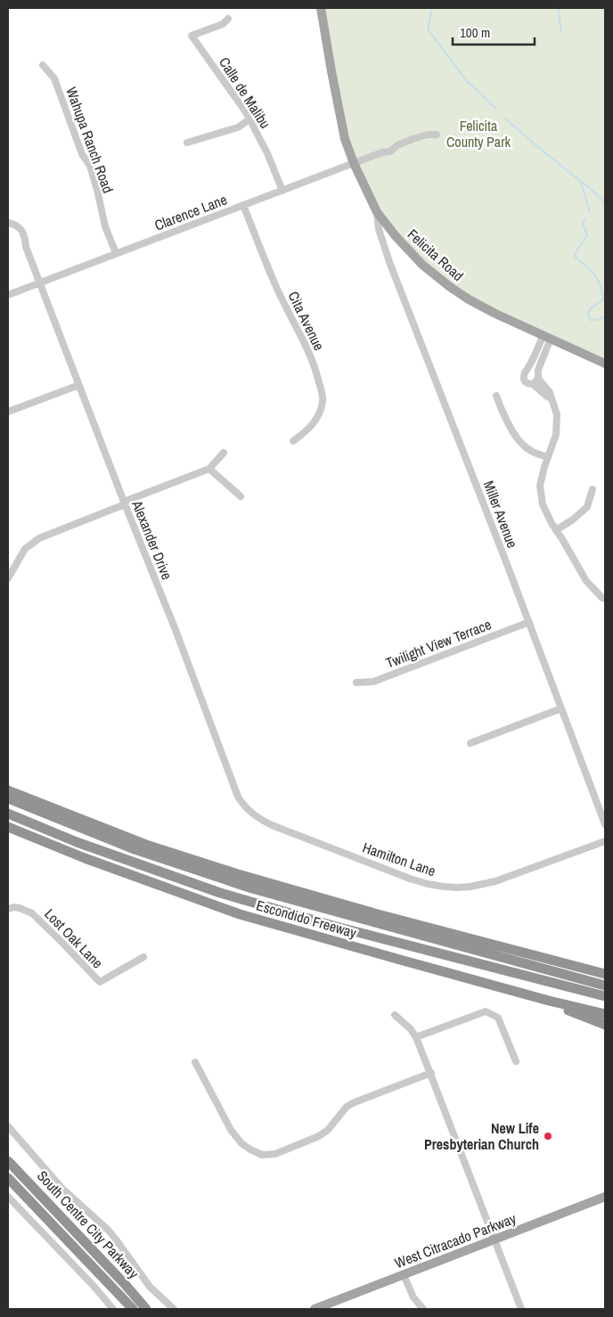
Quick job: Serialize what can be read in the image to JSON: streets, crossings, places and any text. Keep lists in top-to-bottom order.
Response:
{
  "streets": {
    "highway": ["Escondido Freeway", "South Centre City Parkway"],
    "main road": ["Felicita Road", "West Citracado Parkway"],
    "street": [
      "Calle de Malibu",
      "Wahupa Ranch Road",
      "Clarence Lane",
      "Cita Avenue",
      "Miller Avenue",
      "Alexander Drive",
      "Twilight View Terrace",
      "Hamilton Lane",
      "Lost Oak Lane"
    ]
  },
  "crossings": [
    ["Calle de Malibu", "Clarence Lane"],
    ["Wahupa Ranch Road", "Clarence Lane"],
    ["Clarence Lane", "Felicita Road"],
    ["Clarence Lane", "Cita Avenue"],
    ["Clarence Lane", "Alexander Drive"],
    ["Felicita Road", "Miller Avenue"],
    ["Miller Avenue", "Twilight View Terrace"],
    ["Alexander Drive", "Hamilton Lane"]
  ],
  "parks": ["Felicita County Park"],
  "places": ["New Life Presbyterian Church"],
  "scale_bar": "100 m"
}
